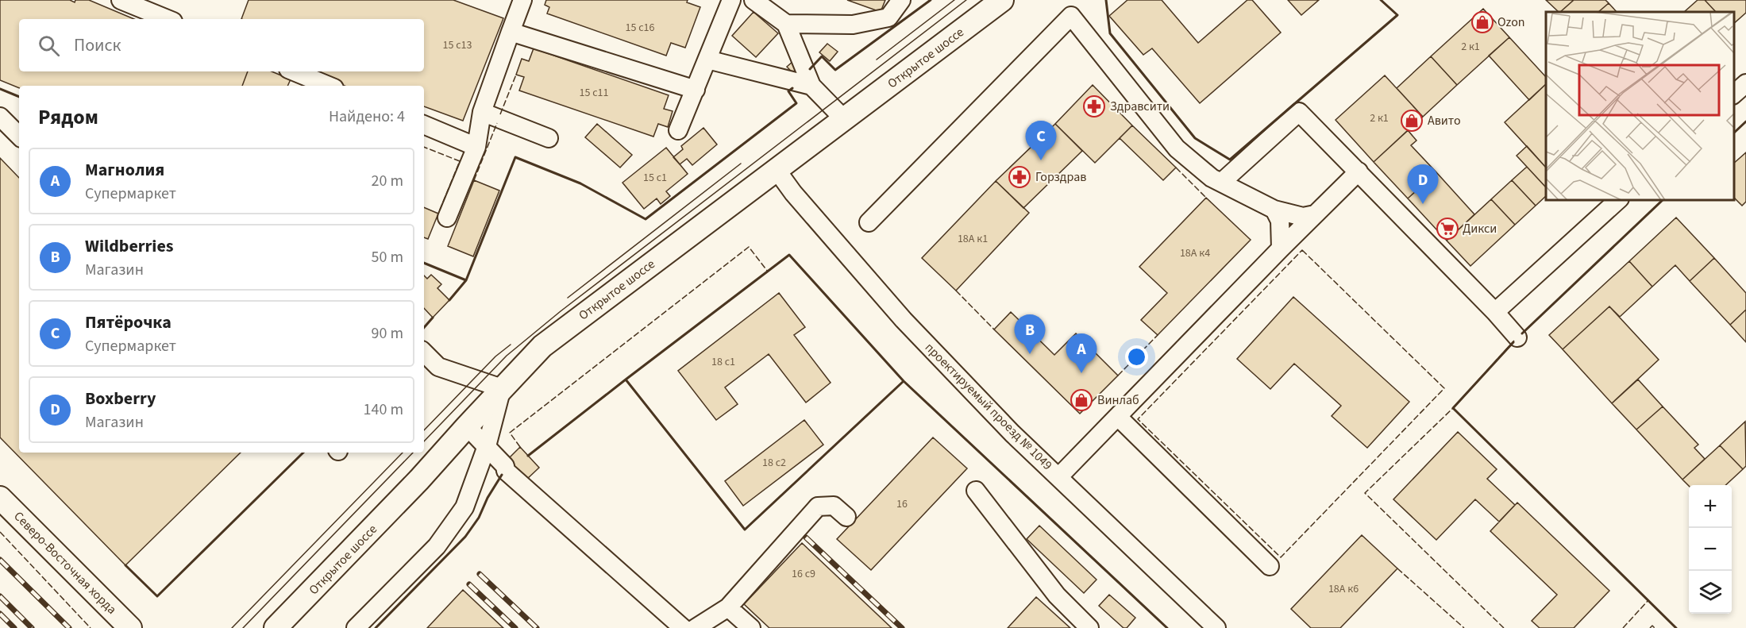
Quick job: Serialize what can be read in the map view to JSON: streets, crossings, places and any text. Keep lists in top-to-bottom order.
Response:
{
  "streets": {
    "main road": ["Открытое шоссе", "Северо-Восточная хорда"],
    "street": ["проектируемый проезд № 1049"]
  },
  "crossings": [
    ["Открытое шоссе", "проектируемый проезд № 1049"]
  ],
  "places": {
    "shop": ["Ozon", "Авито", "Винлаб"],
    "pharmacy": ["Здравсити", "Горздрав"],
    "supermarket": ["Дикси"]
  },
  "house_numbers": [
    "15 с16",
    "15 с13",
    "2 к1",
    "15 с11",
    "2 к1",
    "15 с1",
    "18А к1",
    "18А к4",
    "18 c1",
    "18 c2",
    "16",
    "16 с9",
    "18А к6"
  ],
  "page": {
    "search": "Поиск",
    "heading": ["Рядом", "Найдено: 4"],
    "pins": [
      "C",
      "D",
      "B",
      "A"
    ],
    "list": [
      {
        "mark": "A",
        "name": "Магнолия",
        "note": "Супермаркет",
        "value": "20 m"
      },
      {
        "mark": "B",
        "name": "Wildberries",
        "note": "Магазин",
        "value": "50 m"
      },
      {
        "mark": "C",
        "name": "Пятёрочка",
        "note": "Супермаркет",
        "value": "90 m"
      },
      {
        "mark": "D",
        "name": "Boxberry",
        "note": "Магазин",
        "value": "140 m"
      }
    ],
    "map_buttons": ["+", "−"]
  }
}
